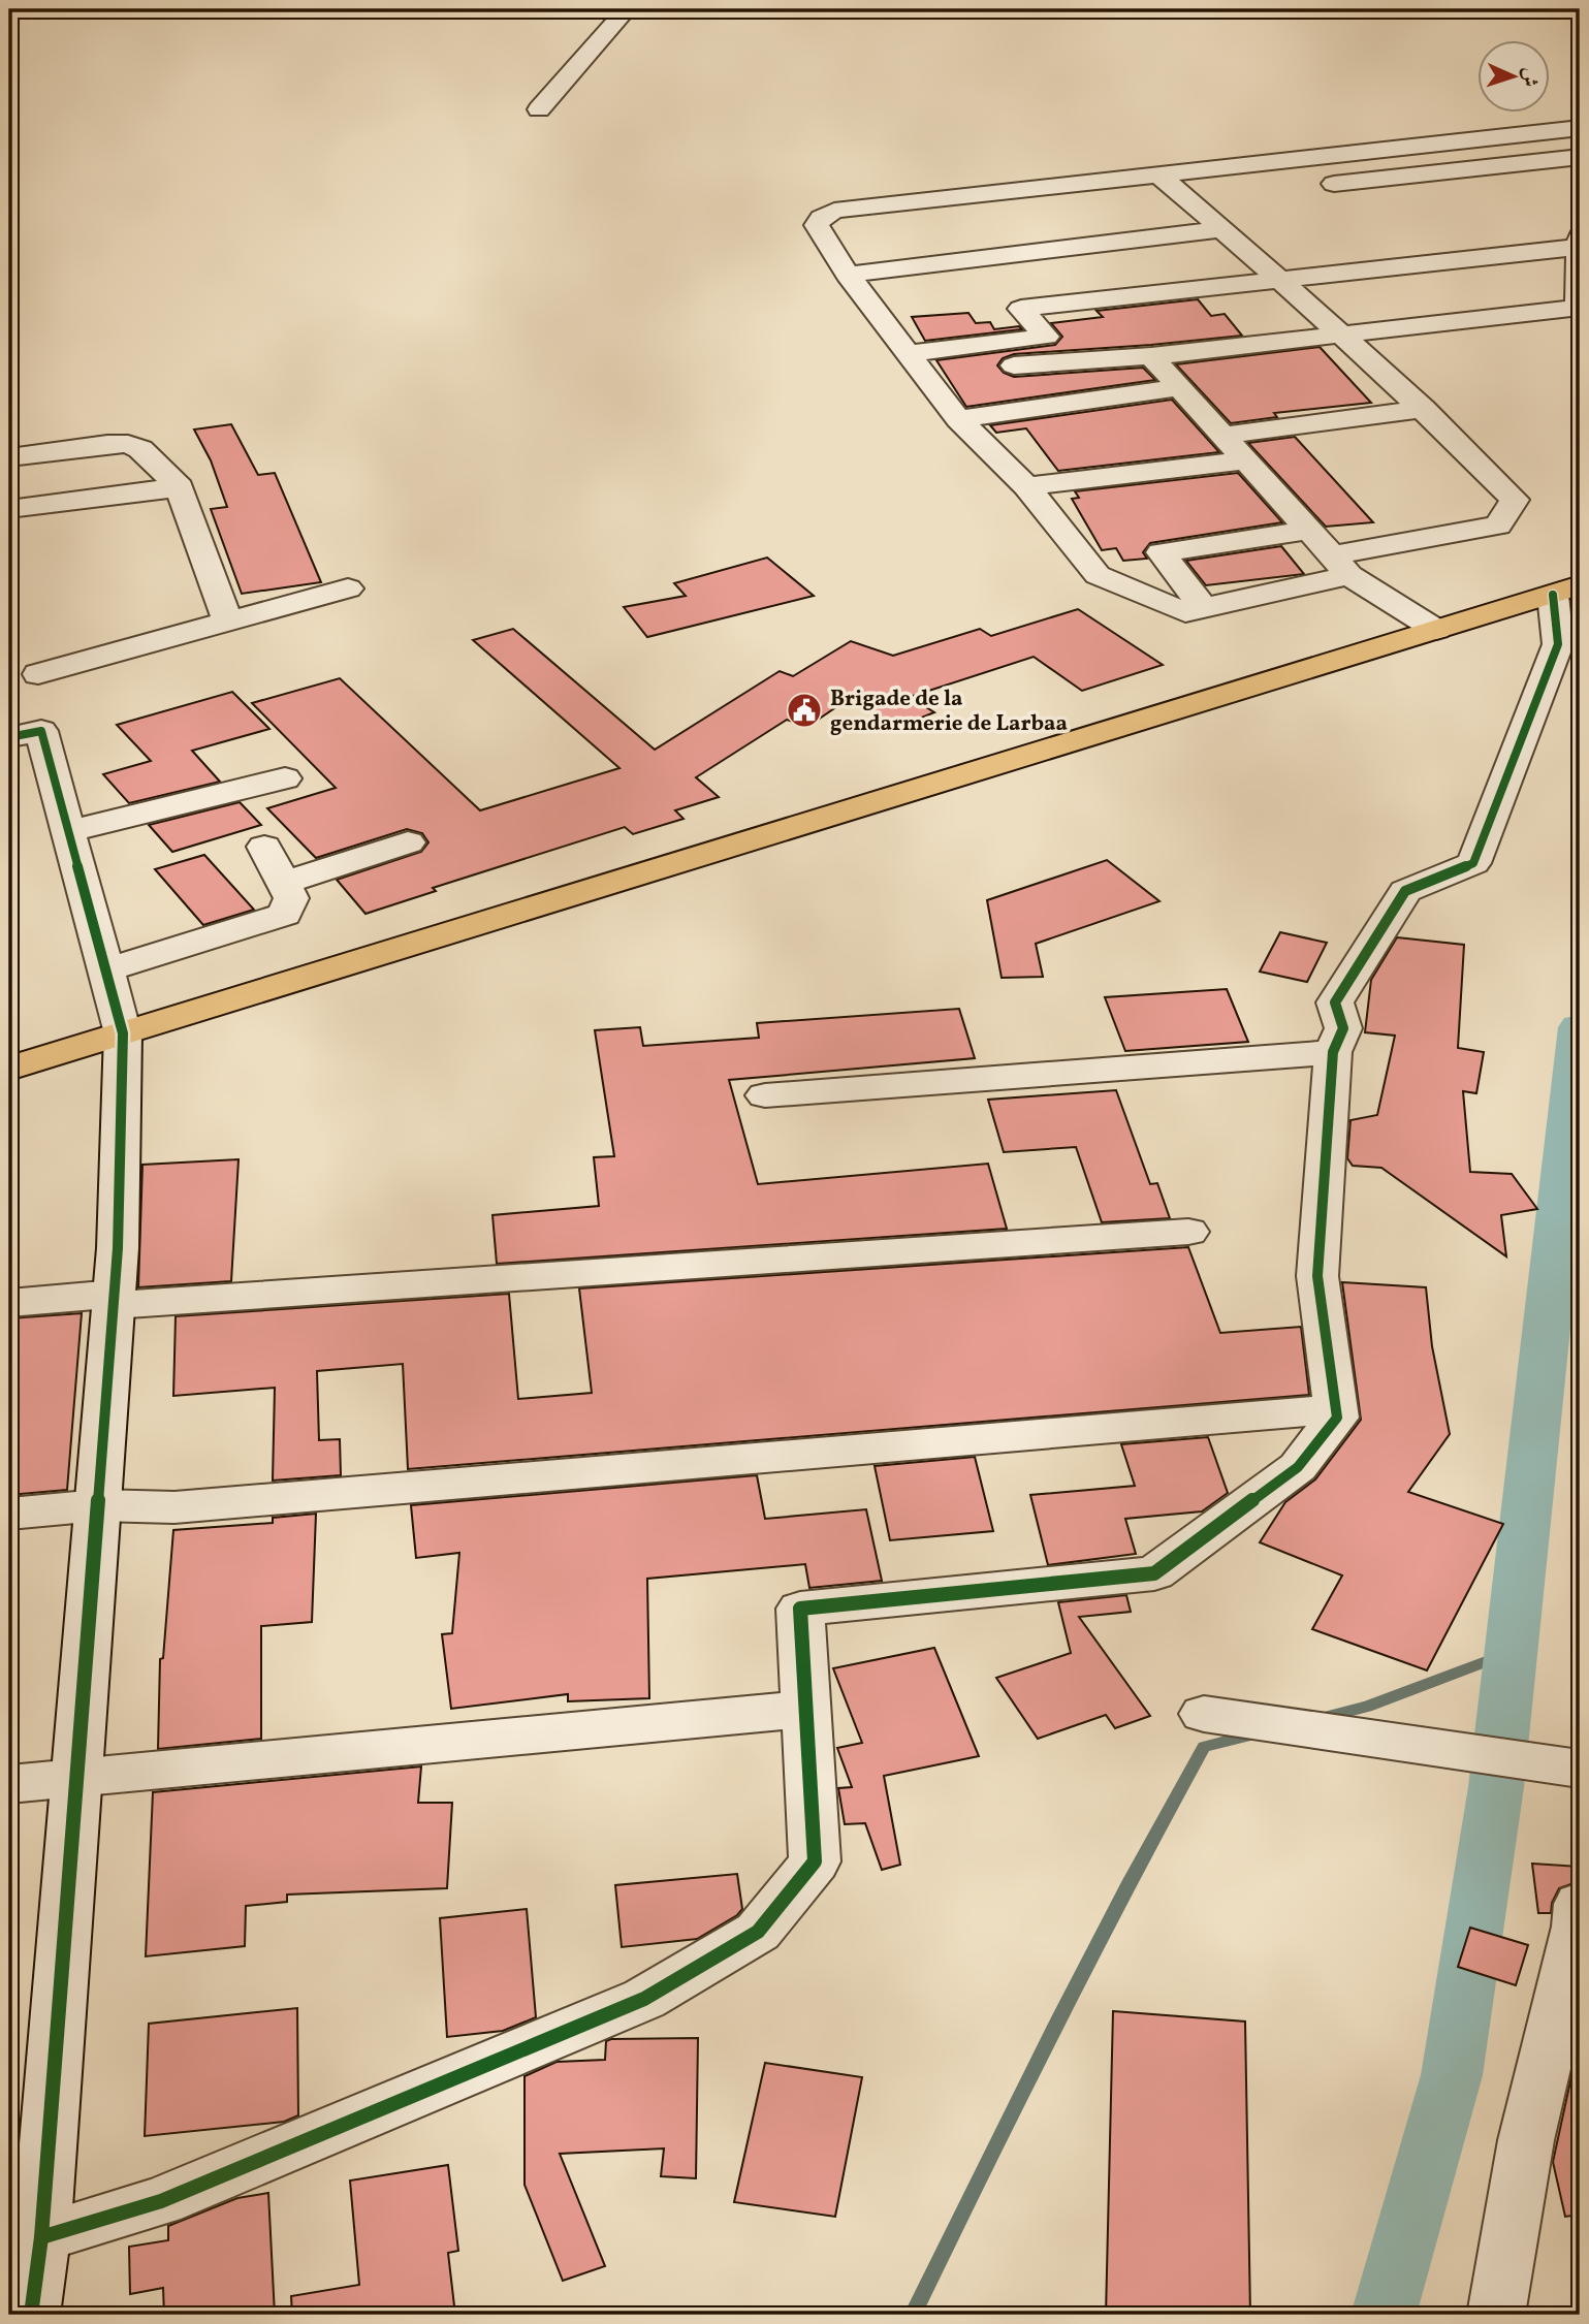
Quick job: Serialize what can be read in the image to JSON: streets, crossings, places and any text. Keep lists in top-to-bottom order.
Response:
{
  "places": {
    "public building": ["Brigade de la gendarmerie de Larbaa"]
  },
  "north": "right"
}
